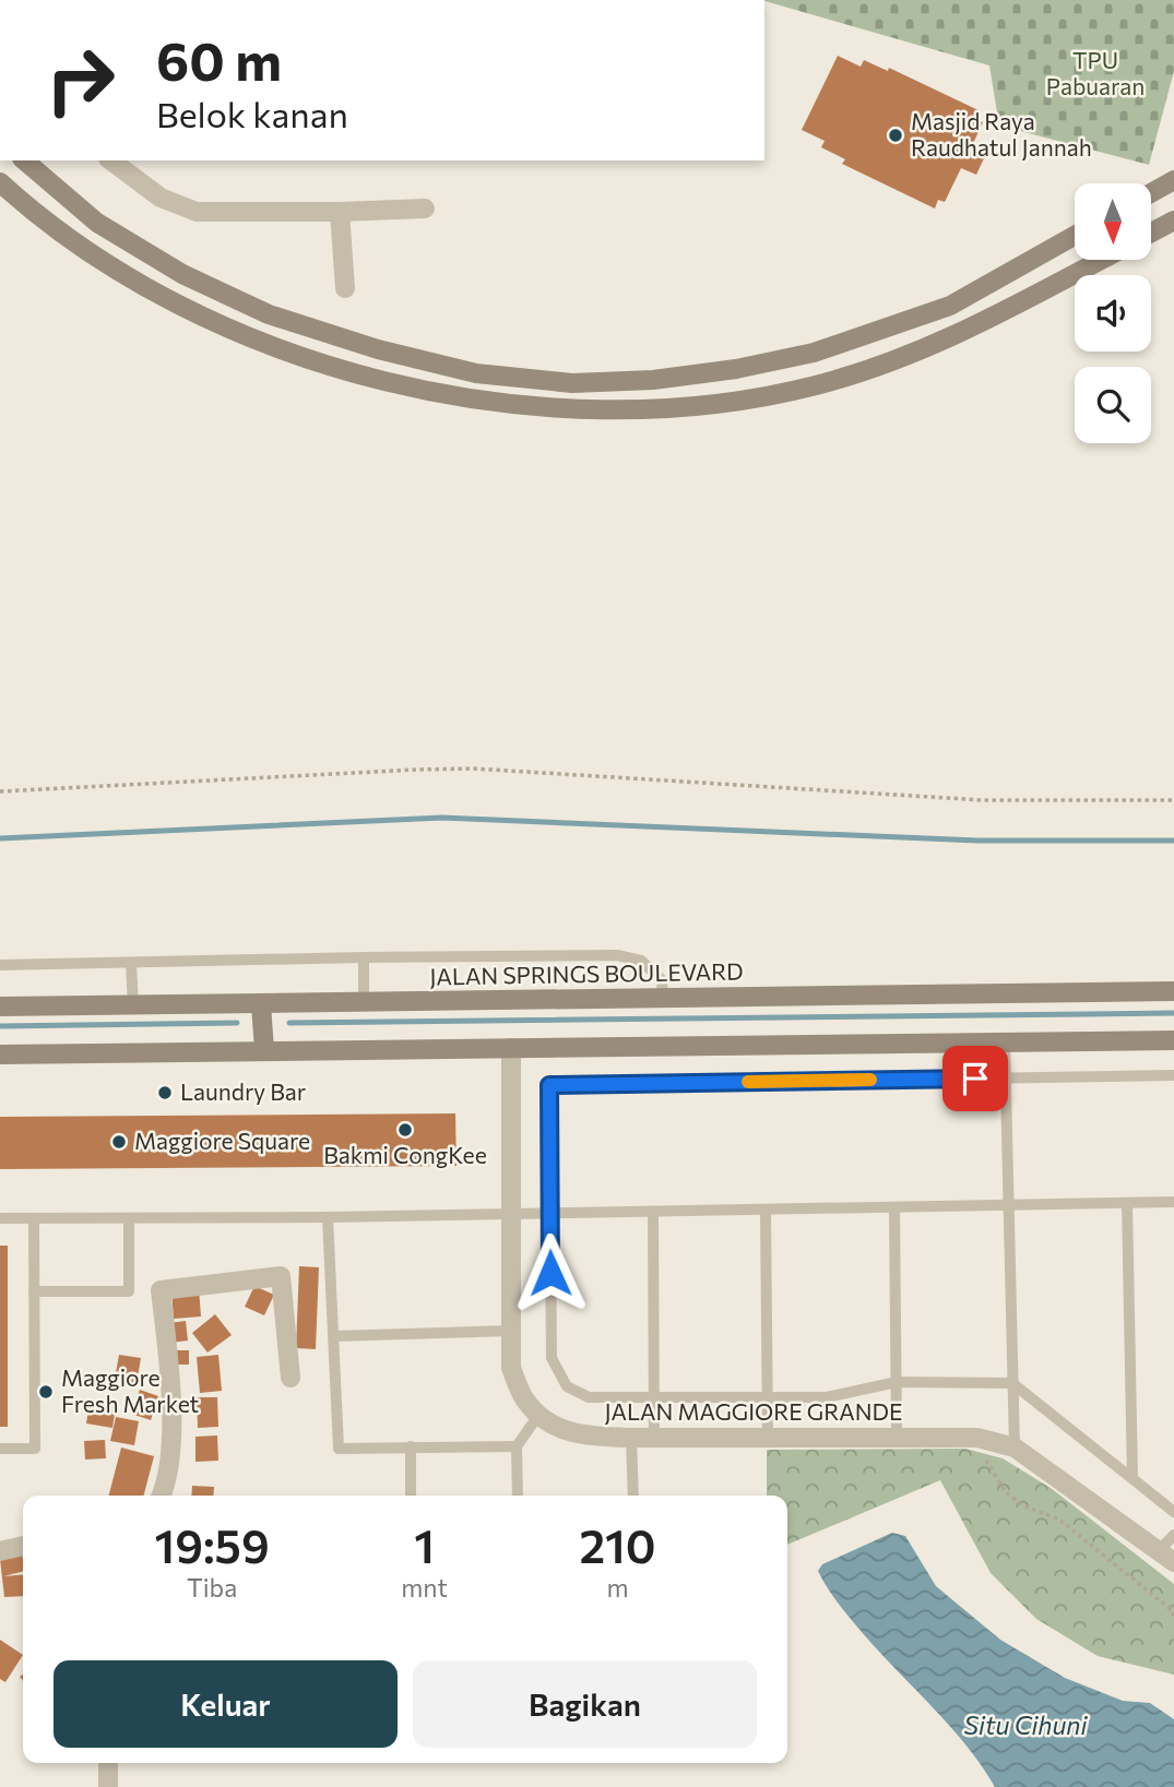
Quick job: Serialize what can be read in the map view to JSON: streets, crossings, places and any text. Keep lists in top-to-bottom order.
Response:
{
  "streets": {
    "main road": ["JALAN SPRINGS BOULEVARD"],
    "street": ["JALAN MAGGIORE GRANDE"]
  },
  "water": ["Situ Cihuni"],
  "parks": ["TPU Pabuaran"],
  "places": [
    "Masjid Raya Raudhatul Jannah",
    "Laundry Bar",
    "Bakmi CongKee",
    "Maggiore Square",
    "Maggiore Fresh Market"
  ],
  "north": "bottom",
  "page": {
    "turn": ["60 m", "Belok kanan"],
    "eta": [
      "19:59",
      "Tiba",
      "1",
      "mnt",
      "210",
      "m"
    ],
    "buttons": ["Keluar", "Bagikan"]
  }
}
